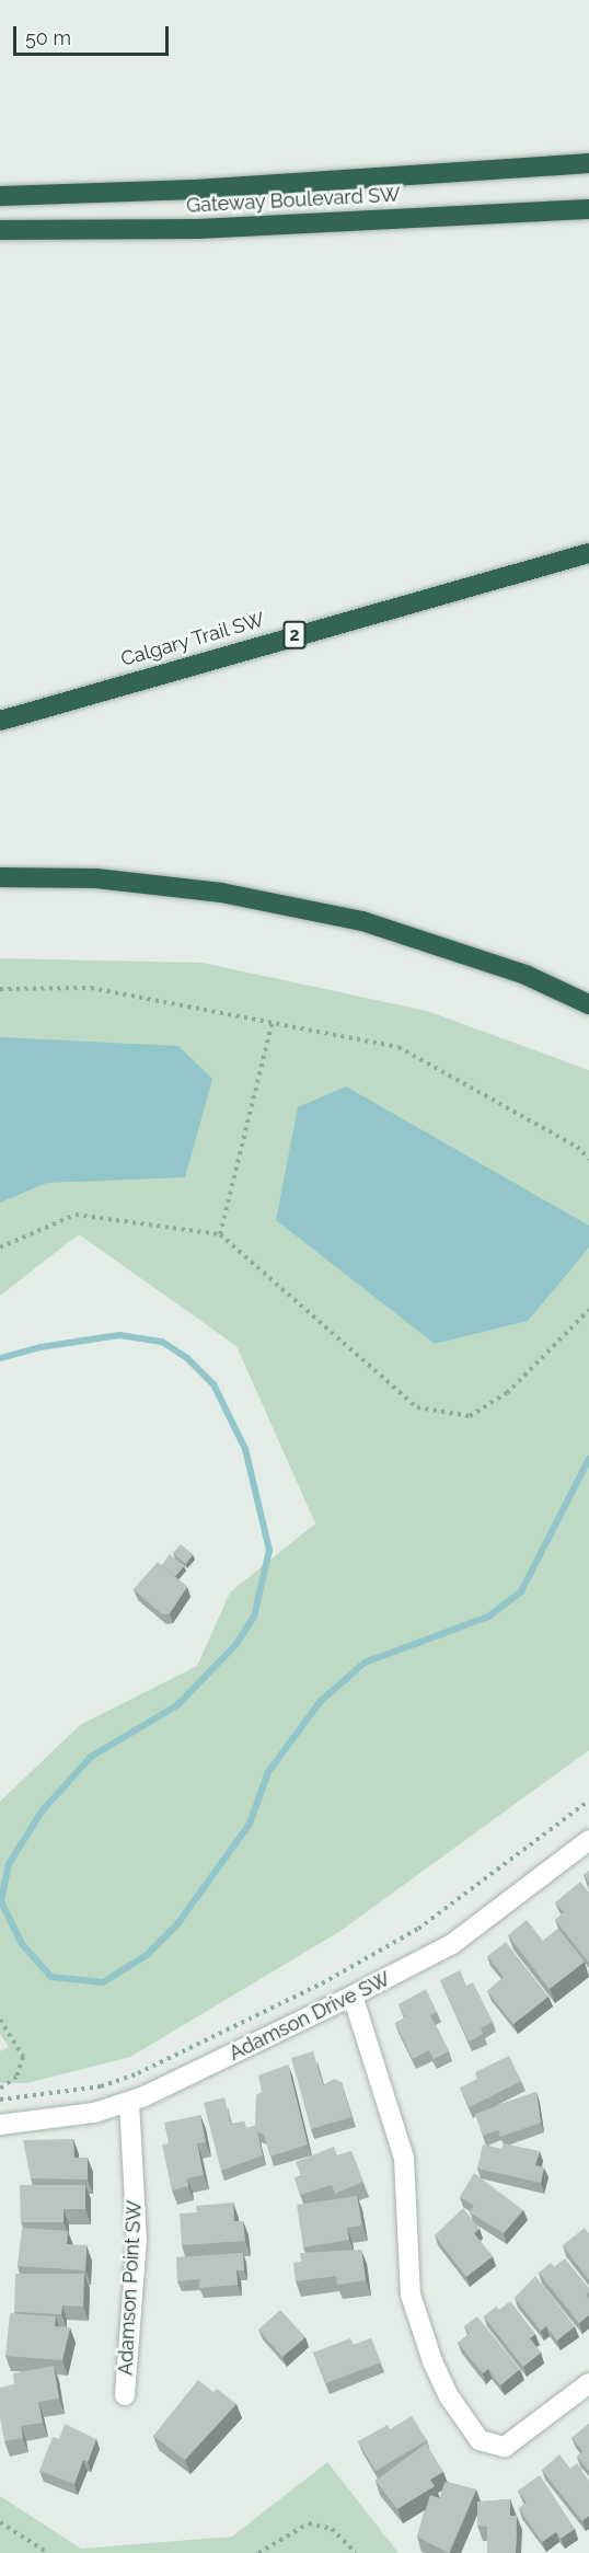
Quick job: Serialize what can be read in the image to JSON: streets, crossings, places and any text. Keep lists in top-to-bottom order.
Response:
{
  "streets": {
    "highway": ["Gateway Boulevard SW", "2", "Calgary Trail SW"],
    "street": ["Adamson Drive SW", "Adamson Point SW"]
  },
  "crossings": [
    ["Adamson Drive SW", "Adamson Point SW"]
  ],
  "scale_bar": "50 m"
}
